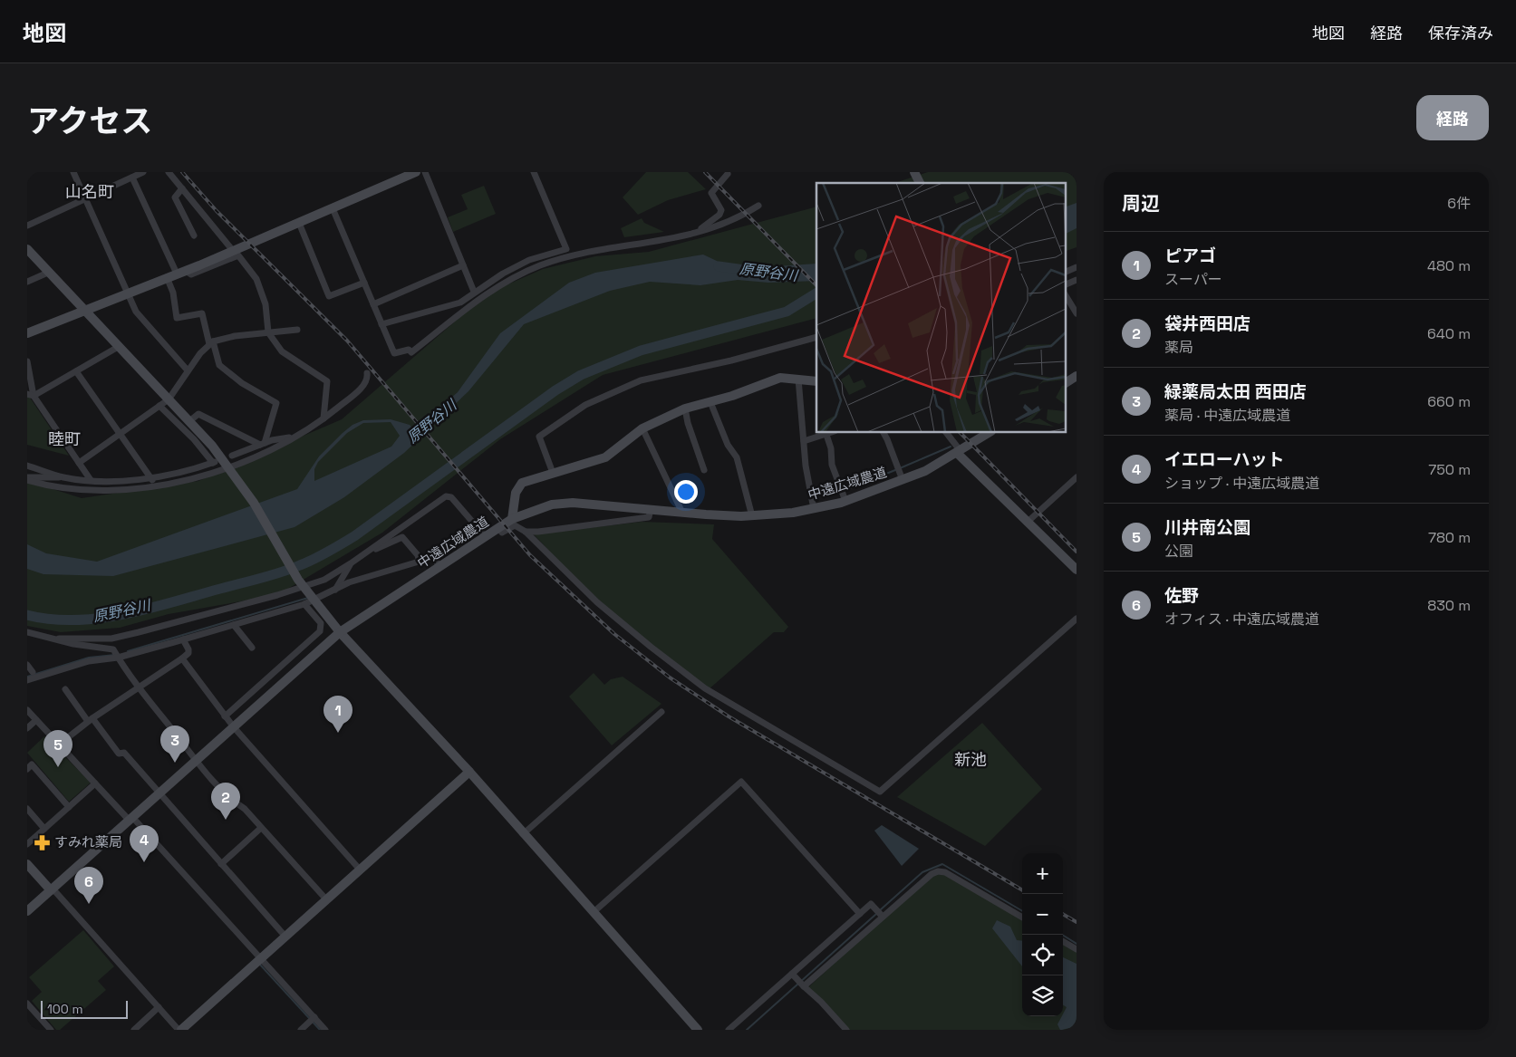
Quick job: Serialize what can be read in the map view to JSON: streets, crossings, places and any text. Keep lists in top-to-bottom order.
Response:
{
  "streets": {
    "street": ["中遠広域農道"]
  },
  "districts": ["山名町", "睦町", "新池"],
  "water": ["原野谷川"],
  "places": {
    "pharmacy": ["すみれ薬局"]
  },
  "scale_bar": "100 m",
  "page": {
    "header": "地図",
    "nav": ["地図", "経路", "保存済み"],
    "title": "アクセス",
    "buttons": "経路",
    "heading": ["周辺", "6件"],
    "list": [
      {
        "mark": "1",
        "name": "ピアゴ",
        "note": "スーパー",
        "value": "480 m"
      },
      {
        "mark": "2",
        "name": "袋井西田店",
        "note": "薬局",
        "value": "640 m"
      },
      {
        "mark": "3",
        "name": "緑薬局太田 西田店",
        "note": "薬局 · 中遠広域農道",
        "value": "660 m"
      },
      {
        "mark": "4",
        "name": "イエローハット",
        "note": "ショップ · 中遠広域農道",
        "value": "750 m"
      },
      {
        "mark": "5",
        "name": "川井南公園",
        "note": "公園",
        "value": "780 m"
      },
      {
        "mark": "6",
        "name": "佐野",
        "note": "オフィス · 中遠広域農道",
        "value": "830 m"
      }
    ],
    "pins": [
      "1",
      "3",
      "5",
      "2",
      "4",
      "6"
    ],
    "map_buttons": ["+", "−"],
    "scale": "100 m"
  }
}
